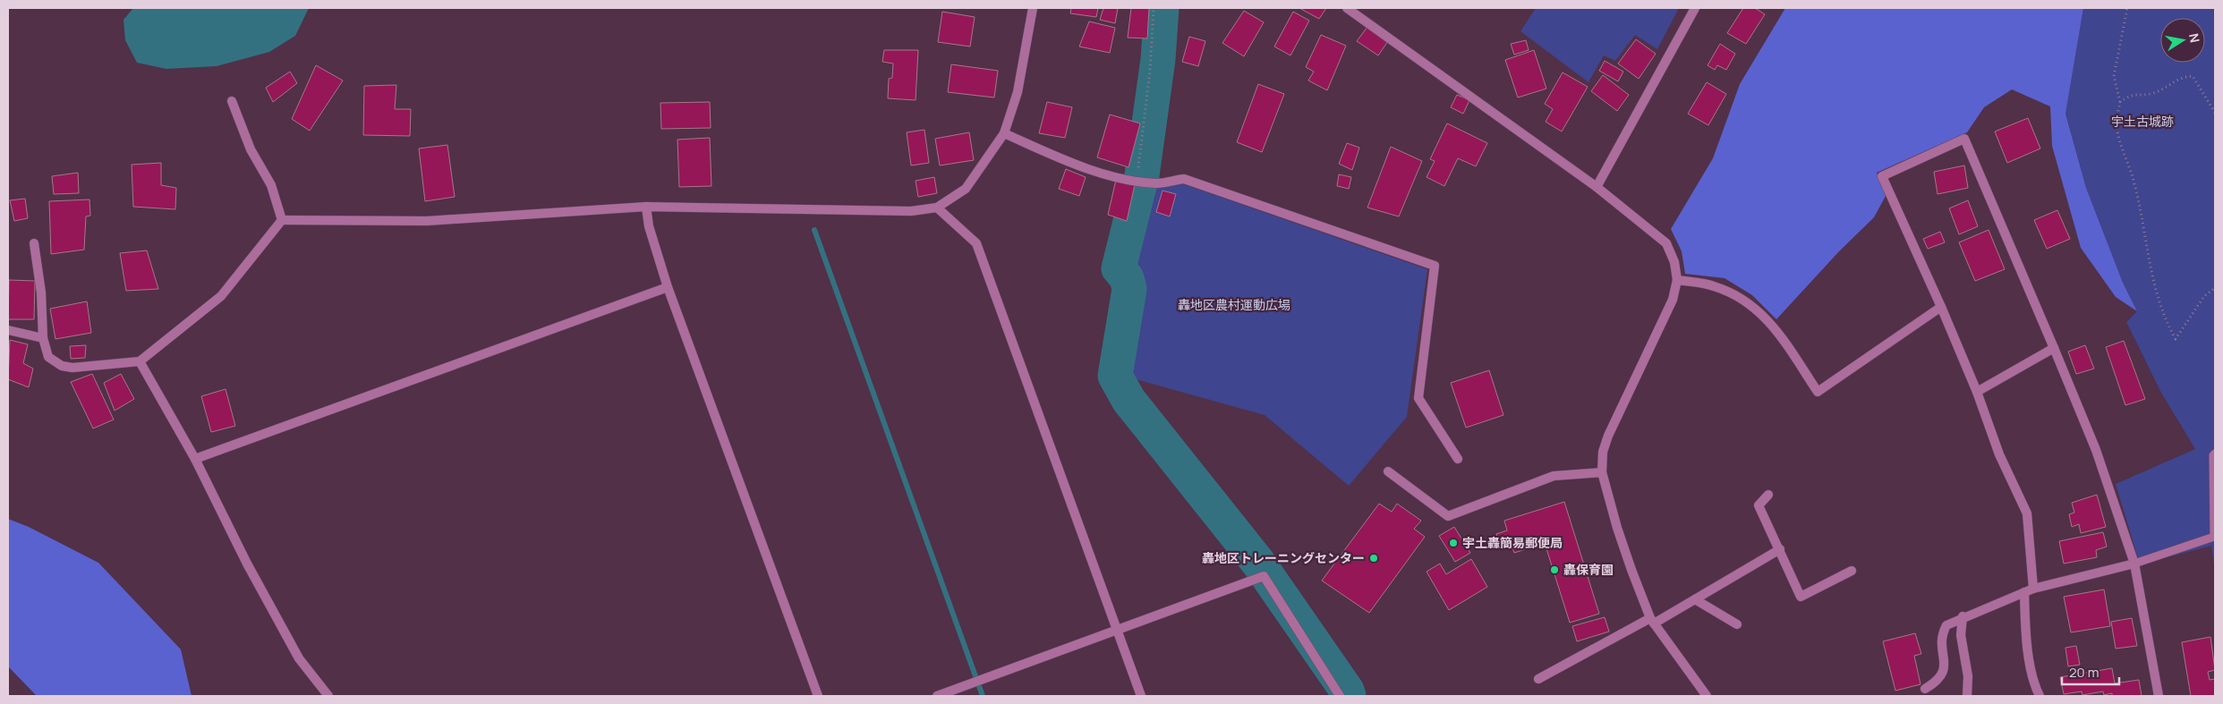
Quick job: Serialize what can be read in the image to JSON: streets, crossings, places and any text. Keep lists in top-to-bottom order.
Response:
{
  "parks": ["宇土古城跡", "轟地区農村運動広場"],
  "places": ["宇土轟簡易郵便局", "轟地区トレーニングセンター", "轟保育園"],
  "scale_bar": "20 m",
  "north": "right"
}
